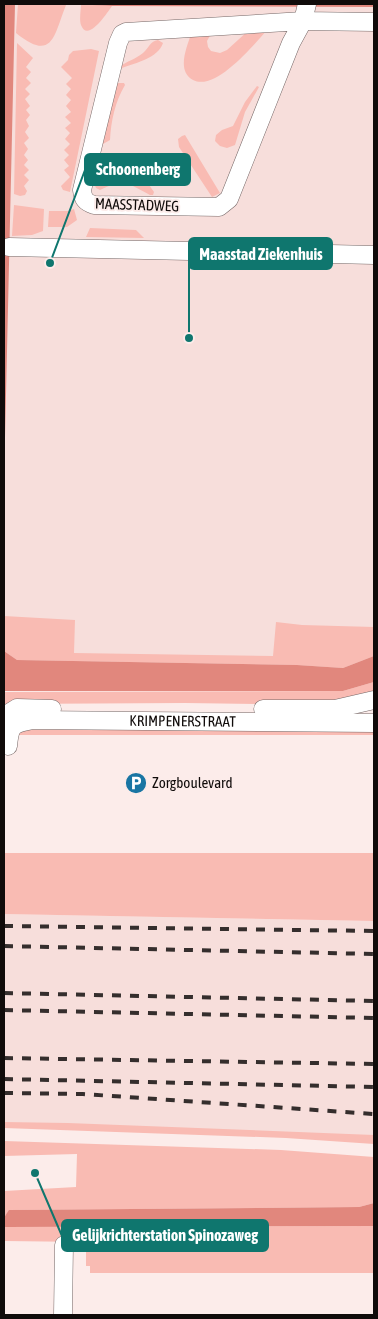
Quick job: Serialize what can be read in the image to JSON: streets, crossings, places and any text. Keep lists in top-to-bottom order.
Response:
{
  "streets": {
    "street": ["MAASSTADWEG", "KRIMPENERSTRAAT"]
  },
  "places": {
    "other": ["Schoonenberg", "Maasstad Ziekenhuis", "Gelijkrichterstation Spinozaweg"],
    "parking": ["Zorgboulevard"]
  }
}
